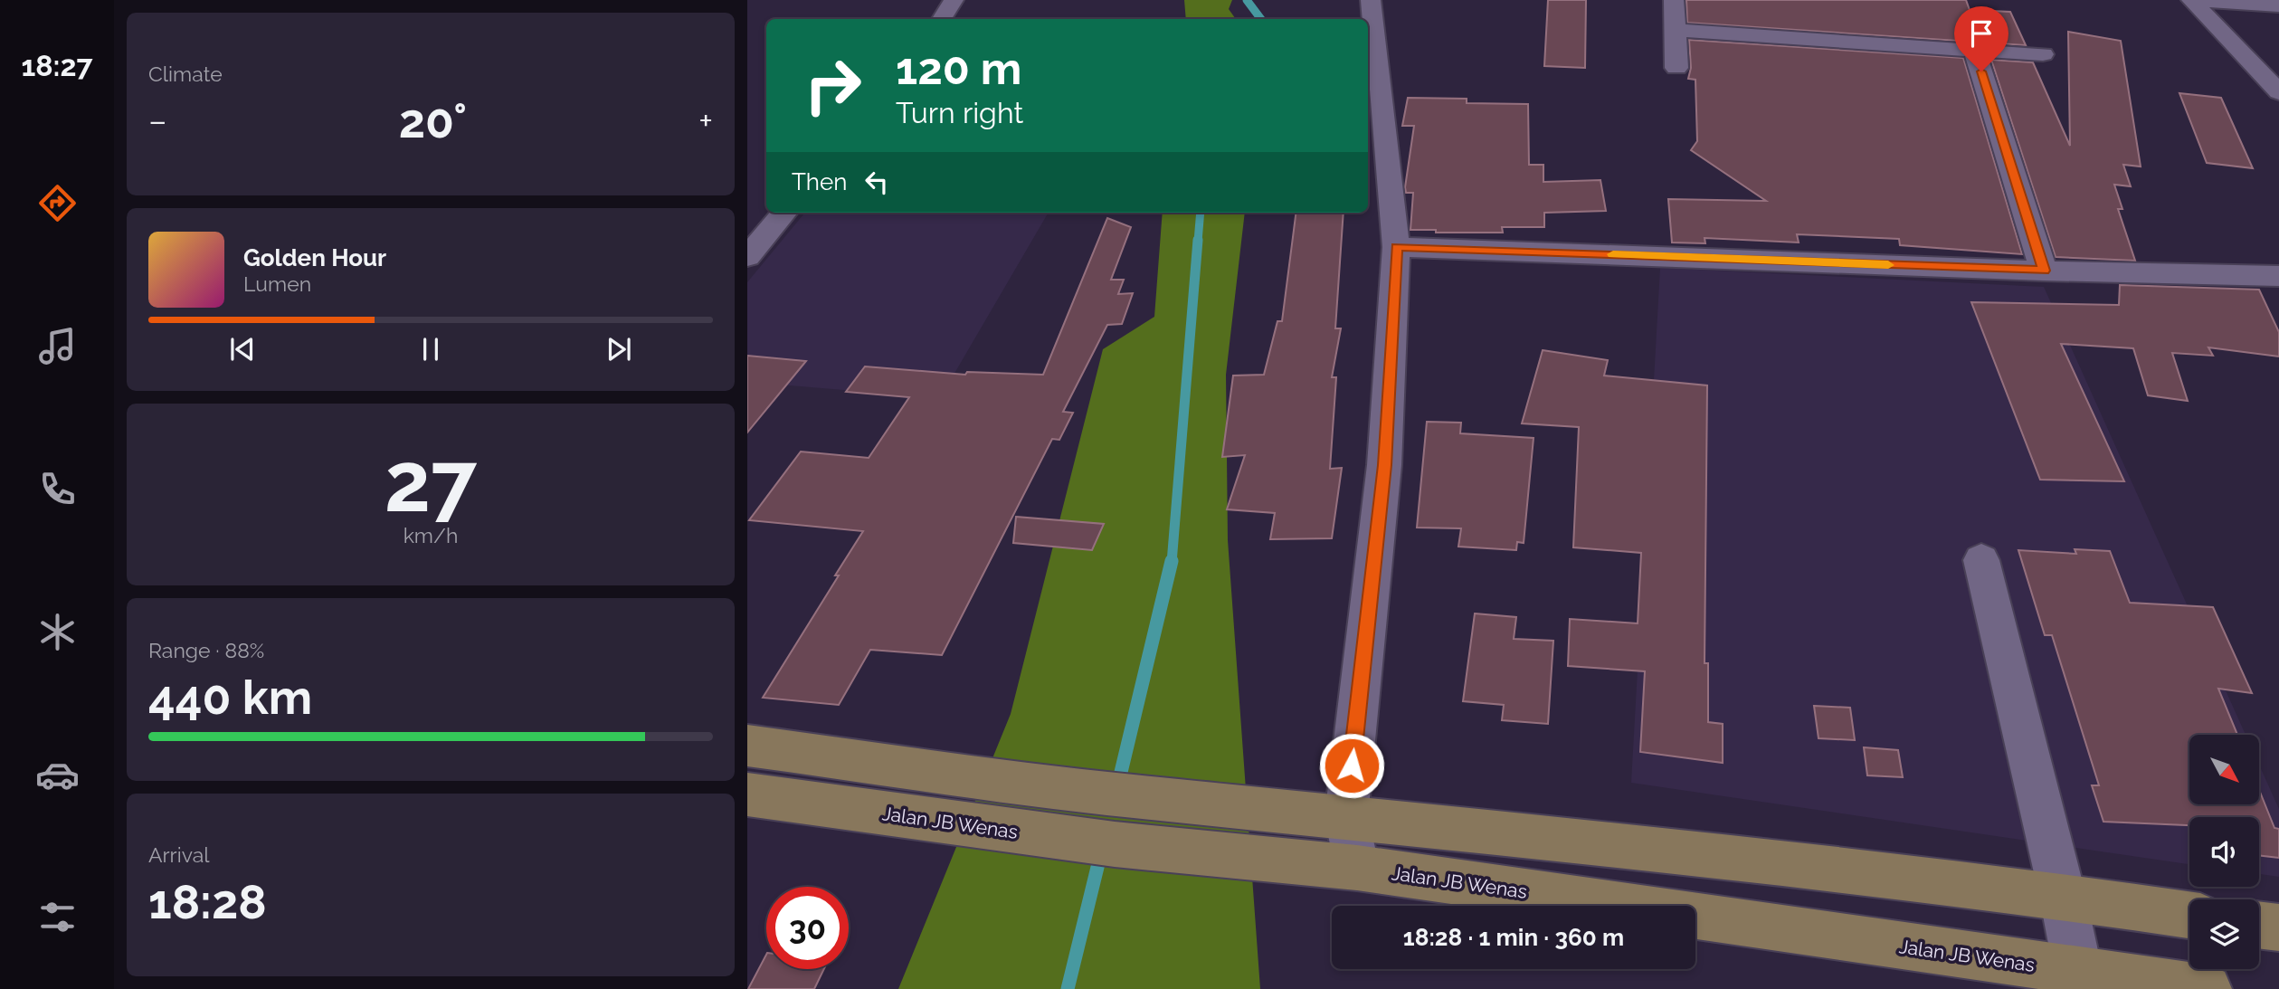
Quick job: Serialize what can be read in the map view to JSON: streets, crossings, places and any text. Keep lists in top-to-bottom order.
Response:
{
  "streets": {
    "main road": ["Jalan JB Wenas"]
  },
  "north": "bottom right",
  "page": {
    "tabs": "18:27",
    "tile": [
      "Climate",
      ["27", "km/h"],
      ["Range · 88%", "440 km"],
      ["Arrival", "18:28"]
    ],
    "turn": ["120 m", "Turn right"],
    "heat": ["−", "20°", "+"],
    "then": "Then",
    "song": ["Golden Hour", "Lumen"],
    "limit": "30",
    "trip": "18:28 · 1 min · 360 m"
  }
}
